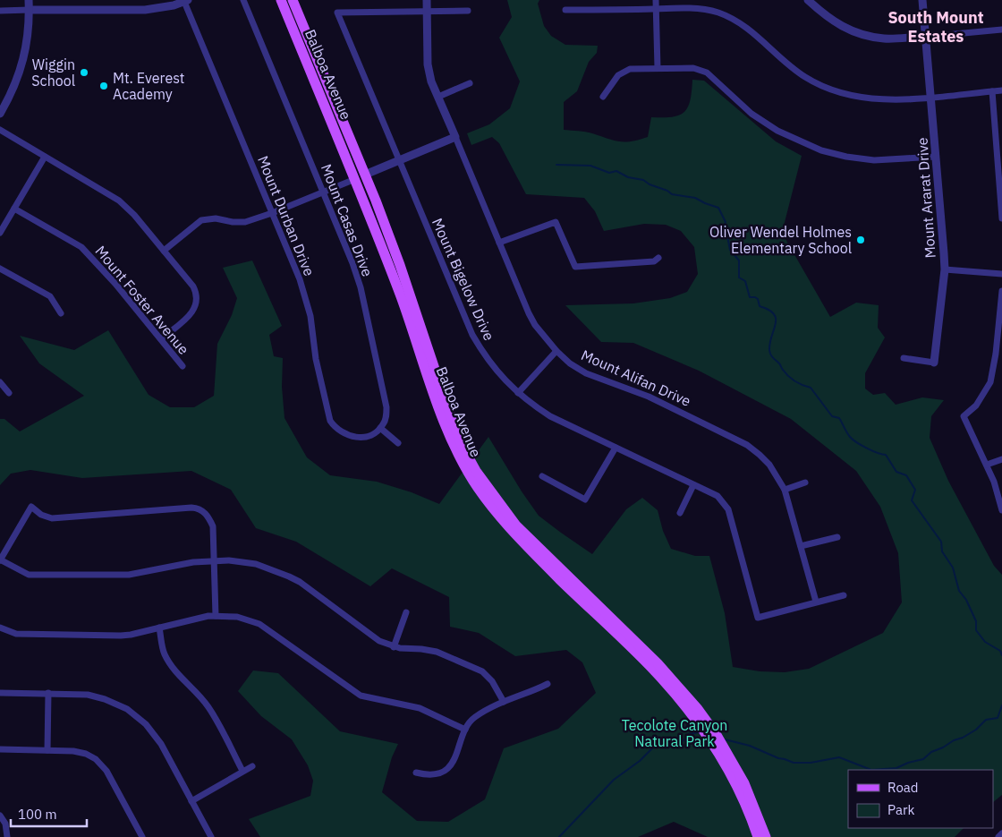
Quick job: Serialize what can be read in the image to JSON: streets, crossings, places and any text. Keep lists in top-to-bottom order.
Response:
{
  "streets": {
    "main road": ["Balboa Avenue"],
    "street": [
      "Mount Ararat Drive",
      "Mount Durban Drive",
      "Mount Casas Drive",
      "Mount Bigelow Drive",
      "Mount Foster Avenue",
      "Mount Alifan Drive"
    ]
  },
  "crossings": [
    ["Mount Durban Drive", "Mount Casas Drive"],
    ["Mount Bigelow Drive", "Mount Alifan Drive"]
  ],
  "districts": ["South Mount Estates"],
  "parks": ["Tecolote Canyon Natural Park"],
  "places": ["Wiggin School", "Mt. Everest Academy", "Oliver Wendel Holmes Elementary School"],
  "legend": ["Road", "Park"],
  "scale_bar": "100 m"
}
